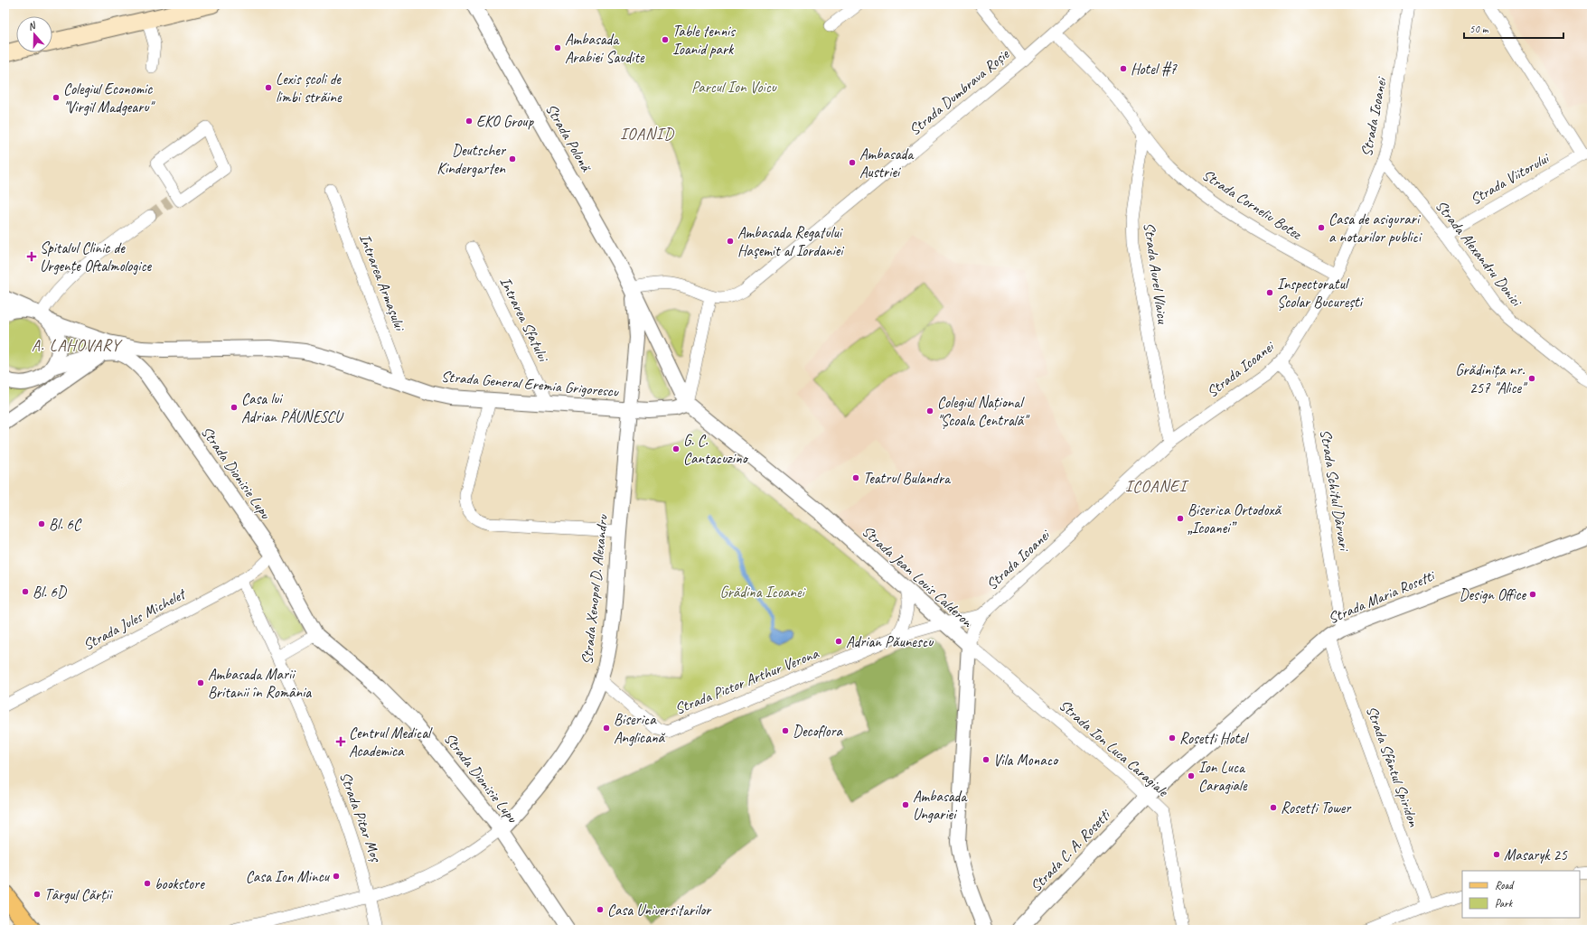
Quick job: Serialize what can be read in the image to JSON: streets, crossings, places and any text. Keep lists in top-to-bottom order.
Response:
{
  "streets": {
    "street": [
      "Strada Dumbrava Roșie",
      "Strada Icoanei",
      "Strada Polonă",
      "Strada Viitorului",
      "Strada Corneliu Botez",
      "Strada Alexandru Donici",
      "Strada Aurel Vlaicu",
      "Intrarea Armașului",
      "Intrarea Sfatului",
      "Strada General Eremia Grigorescu",
      "Strada Dionisie Lupu",
      "Strada Schitul Dârvari",
      "Strada Jean Louis Calderon",
      "Strada Xenopol D. Alexandru",
      "Strada Maria Rosetti",
      "Strada Jules Michelet",
      "Strada Pictor Arthur Verona",
      "Strada Ion Luca Caragiale",
      "Strada Sfântul Spiridon",
      "Strada Pitar Moș",
      "Strada C. A. Rosetti"
    ]
  },
  "crossings": [
    ["Strada Dumbrava Roșie", "Strada Polonă"],
    ["Strada Dumbrava Roșie", "Strada Xenopol D. Alexandru"],
    ["Strada Icoanei", "Strada Corneliu Botez"],
    ["Strada Icoanei", "Strada Alexandru Donici"],
    ["Strada Icoanei", "Strada Aurel Vlaicu"],
    ["Strada Icoanei", "Strada Schitul Dârvari"],
    ["Strada Icoanei", "Strada Jean Louis Calderon"],
    ["Strada Icoanei", "Strada Ion Luca Caragiale"],
    ["Strada Polonă", "Strada General Eremia Grigorescu"],
    ["Strada Polonă", "Strada Jean Louis Calderon"],
    ["Strada Polonă", "Strada Xenopol D. Alexandru"],
    ["Strada Viitorului", "Strada Alexandru Donici"],
    ["Strada Corneliu Botez", "Strada Aurel Vlaicu"],
    ["Intrarea Armașului", "Strada General Eremia Grigorescu"],
    ["Intrarea Sfatului", "Strada General Eremia Grigorescu"],
    ["Strada General Eremia Grigorescu", "Strada Dionisie Lupu"],
    ["Strada General Eremia Grigorescu", "Strada Jean Louis Calderon"],
    ["Strada General Eremia Grigorescu", "Strada Xenopol D. Alexandru"],
    ["Strada Dionisie Lupu", "Strada Xenopol D. Alexandru"],
    ["Strada Dionisie Lupu", "Strada Jules Michelet"],
    ["Strada Schitul Dârvari", "Strada Maria Rosetti"],
    ["Strada Schitul Dârvari", "Strada Sfântul Spiridon"],
    ["Strada Jean Louis Calderon", "Strada Pictor Arthur Verona"],
    ["Strada Jean Louis Calderon", "Strada Ion Luca Caragiale"],
    ["Strada Xenopol D. Alexandru", "Strada Pictor Arthur Verona"],
    ["Strada Maria Rosetti", "Strada Ion Luca Caragiale"],
    ["Strada Maria Rosetti", "Strada Sfântul Spiridon"],
    ["Strada Maria Rosetti", "Strada C. A. Rosetti"],
    ["Strada Jules Michelet", "Strada Pitar Moș"],
    ["Strada Ion Luca Caragiale", "Strada C. A. Rosetti"]
  ],
  "districts": ["IOANID", "A. LAHOVARY", "ICOANEI"],
  "parks": ["Parcul Ion Voicu", "Grădina Icoanei"],
  "places": {
    "other": [
      "Table tennis Ioanid park",
      "Ambasada Arabiei Saudite",
      "Hotel #7",
      "Lexis școli de limbi străine",
      "Colegiul Economic \"Virgil Madgearu\"",
      "EKO Group",
      "Deutscher Kindergarten",
      "Ambasada Austriei",
      "Casa de asigurari a notarilor publici",
      "Ambasada Regatului Haşemit al Iordaniei",
      "Inspectoratul Școlar București",
      "Grădinița nr. 257 \"Alice\"",
      "Casa lui Adrian PĂUNESCU",
      "Colegiul Național \"Școala Centrală\"",
      "G. C. Cantacuzino",
      "Teatrul Bulandra",
      "Biserica Ortodoxă „Icoanei”",
      "Bl. 6C",
      "Bl. 6D",
      "Design Office",
      "Adrian Păunescu",
      "Ambasada Marii Britanii în România",
      "Biserica Anglicană",
      "Decoflora",
      "Rosetti Hotel",
      "Vila Monaco",
      "Ion Luca Caragiale",
      "Ambasada Ungariei",
      "Rosetti Tower",
      "Masaryk 25",
      "Casa Ion Mincu",
      "bookstore",
      "Târgul Cărții",
      "Casa Universitarilor"
    ],
    "health": ["Spitalul Clinic de Urgențe Oftalmologice", "Centrul Medical Academica"]
  },
  "legend": ["Road", "Park"],
  "scale_bar": "50 m",
  "north": "top"
}
